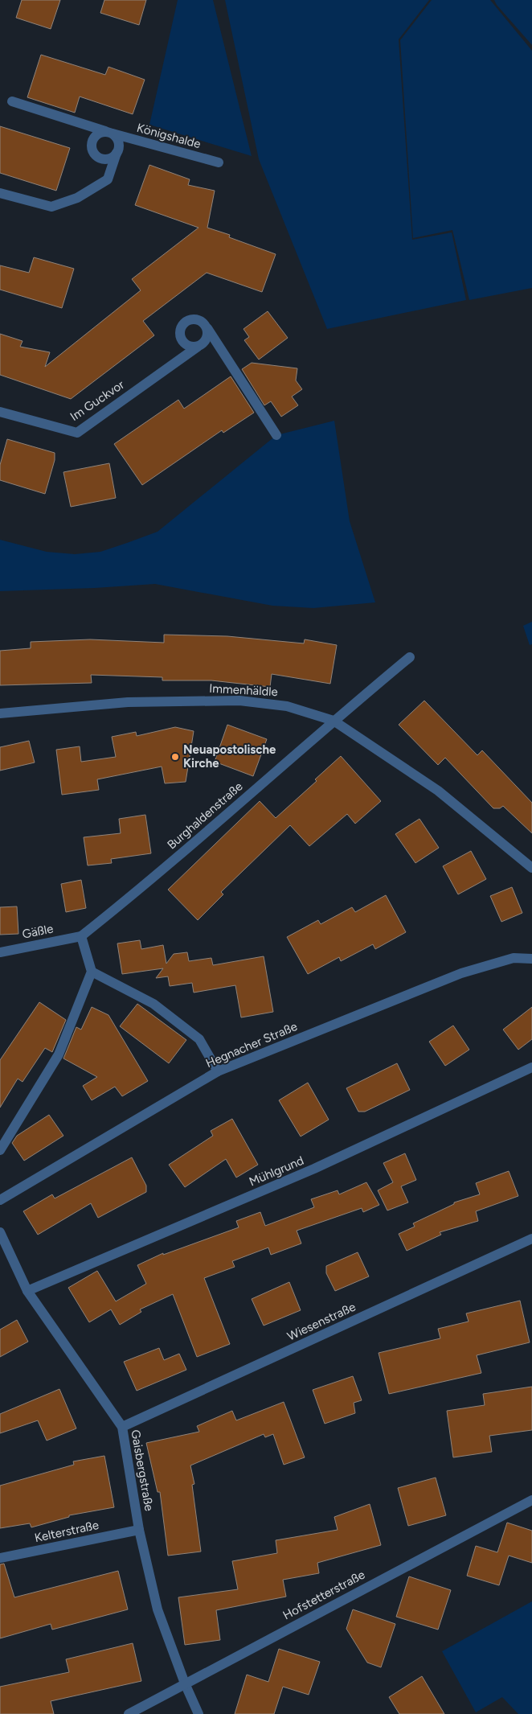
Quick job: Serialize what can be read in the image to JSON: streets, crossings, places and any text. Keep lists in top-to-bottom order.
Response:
{
  "streets": {
    "street": [
      "Königshalde",
      "Im Guckvor",
      "Immenhäldle",
      "Burghaldenstraße",
      "Gäßle",
      "Hegnacher Straße",
      "Mühlgrund",
      "Wiesenstraße",
      "Gaisbergstraße",
      "Kelterstraße",
      "Hofstetterstraße"
    ]
  },
  "crossings": [
    ["Immenhäldle", "Burghaldenstraße"],
    ["Burghaldenstraße", "Gäßle"],
    ["Mühlgrund", "Gaisbergstraße"],
    ["Wiesenstraße", "Gaisbergstraße"],
    ["Gaisbergstraße", "Kelterstraße"],
    ["Gaisbergstraße", "Hofstetterstraße"]
  ],
  "places": ["Neuapostolische Kirche"]
}
